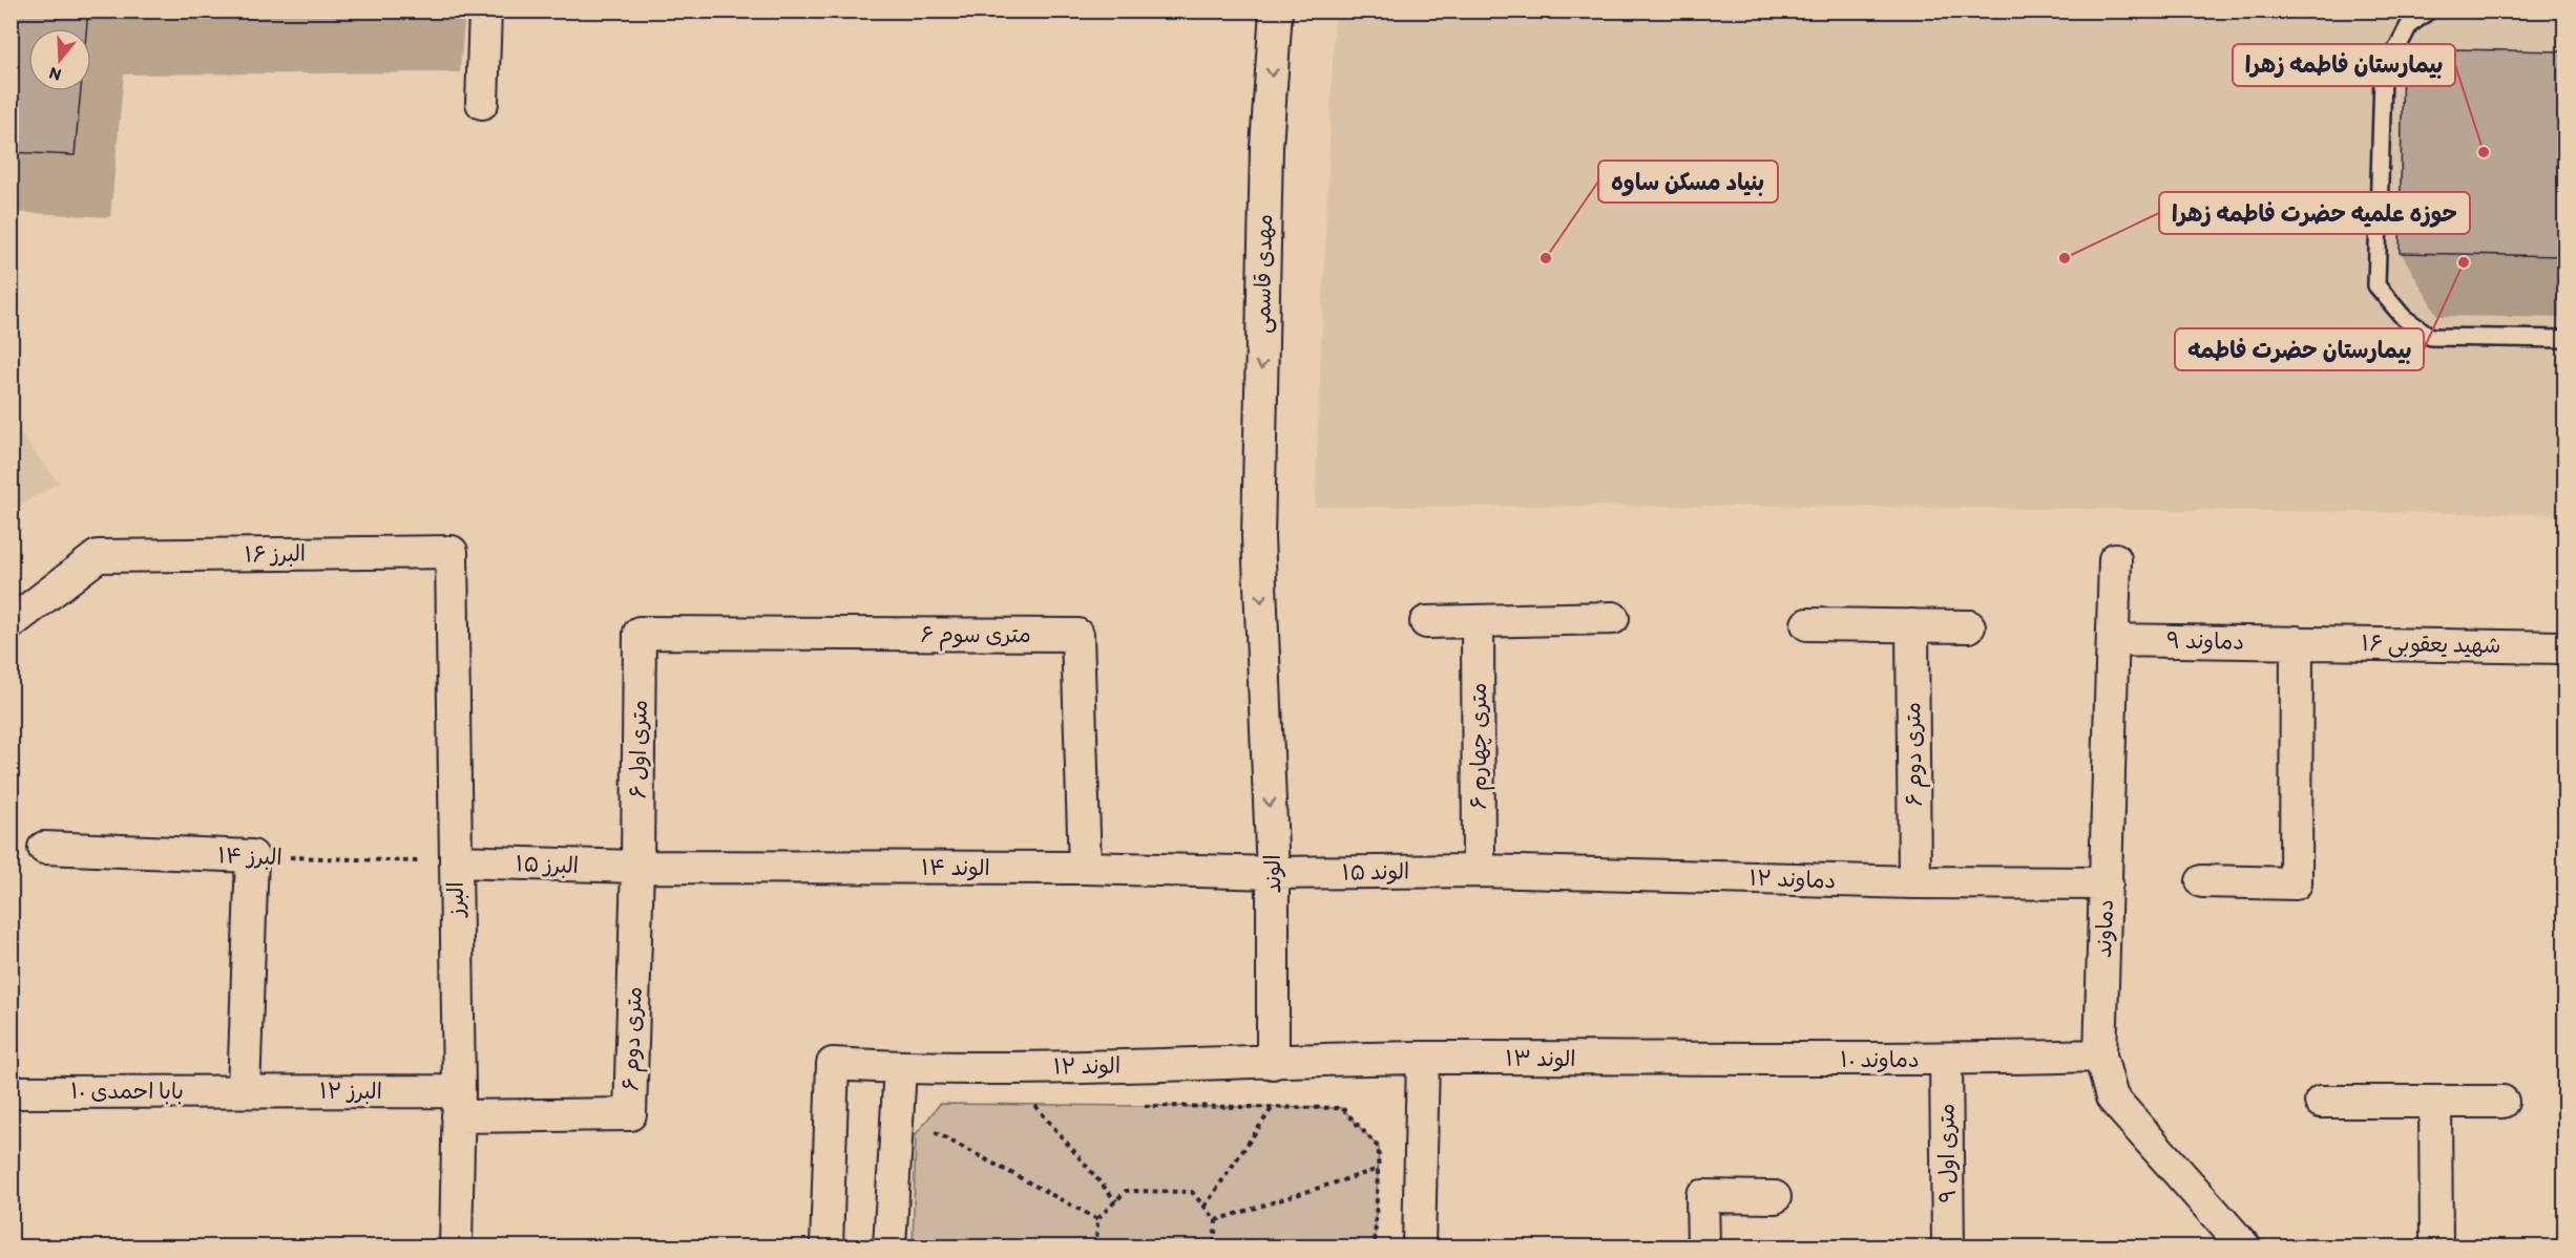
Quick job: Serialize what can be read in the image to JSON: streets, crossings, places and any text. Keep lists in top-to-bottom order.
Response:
{
  "streets": {
    "street": [
      "مهدی قاسمی",
      "البرز ۱۶",
      "۶ متری سوم",
      "دماوند ۹",
      "شهید یعقوبی ۱۶",
      "۶ متری چهارم",
      "۶ متری اول",
      "۶ متری دوم",
      "البرز ۱۴",
      "البرز ۱۵",
      "الوند ۱۴",
      "الوند ۱۵",
      "الوند",
      "دماوند ۱۲",
      "البرز",
      "دماوند",
      "الوند ۱۳",
      "دماوند ۱۰",
      "الوند ۱۲",
      "بابا احمدی ۱۰",
      "البرز ۱۲",
      "۹ متری اول"
    ]
  },
  "crossings": [
    ["مهدی قاسمی", "الوند"],
    ["البرز ۱۶", "البرز"],
    ["۶ متری سوم", "۶ متری اول"],
    ["۶ متری سوم", "الوند ۱۴"],
    ["دماوند ۹", "شهید یعقوبی ۱۶"],
    ["دماوند ۹", "دماوند"],
    ["۶ متری چهارم", "الوند ۱۵"],
    ["۶ متری چهارم", "دماوند ۱۲"],
    ["۶ متری اول", "۶ متری دوم"],
    ["۶ متری اول", "البرز ۱۵"],
    ["۶ متری اول", "الوند ۱۴"],
    ["۶ متری دوم", "البرز ۱۵"],
    ["۶ متری دوم", "الوند ۱۴"],
    ["۶ متری دوم", "دماوند ۱۲"],
    ["۶ متری دوم", "البرز"],
    ["۶ متری دوم", "البرز ۱۲"],
    ["البرز ۱۴", "البرز ۱۵"],
    ["البرز ۱۴", "البرز"],
    ["البرز ۱۵", "الوند ۱۴"],
    ["البرز ۱۵", "البرز"],
    ["الوند ۱۴", "الوند ۱۵"],
    ["الوند ۱۴", "الوند"],
    ["الوند ۱۵", "الوند"],
    ["الوند ۱۵", "دماوند ۱۲"],
    ["الوند", "الوند ۱۲"],
    ["دماوند ۱۲", "دماوند"],
    ["البرز", "البرز ۱۲"],
    ["دماوند", "دماوند ۱۰"],
    ["الوند ۱۳", "دماوند ۱۰"],
    ["دماوند ۱۰", "۹ متری اول"],
    ["بابا احمدی ۱۰", "البرز ۱۲"]
  ],
  "one_way": ["مهدی قاسمی", "الوند"],
  "places": [
    "بیمارستان فاطمه زهرا",
    "بنیاد مسکن ساوه",
    "حوزه علمیه حضرت فاطمه زهرا",
    "بیمارستان حضرت فاطمه"
  ],
  "north": "bottom"
}
